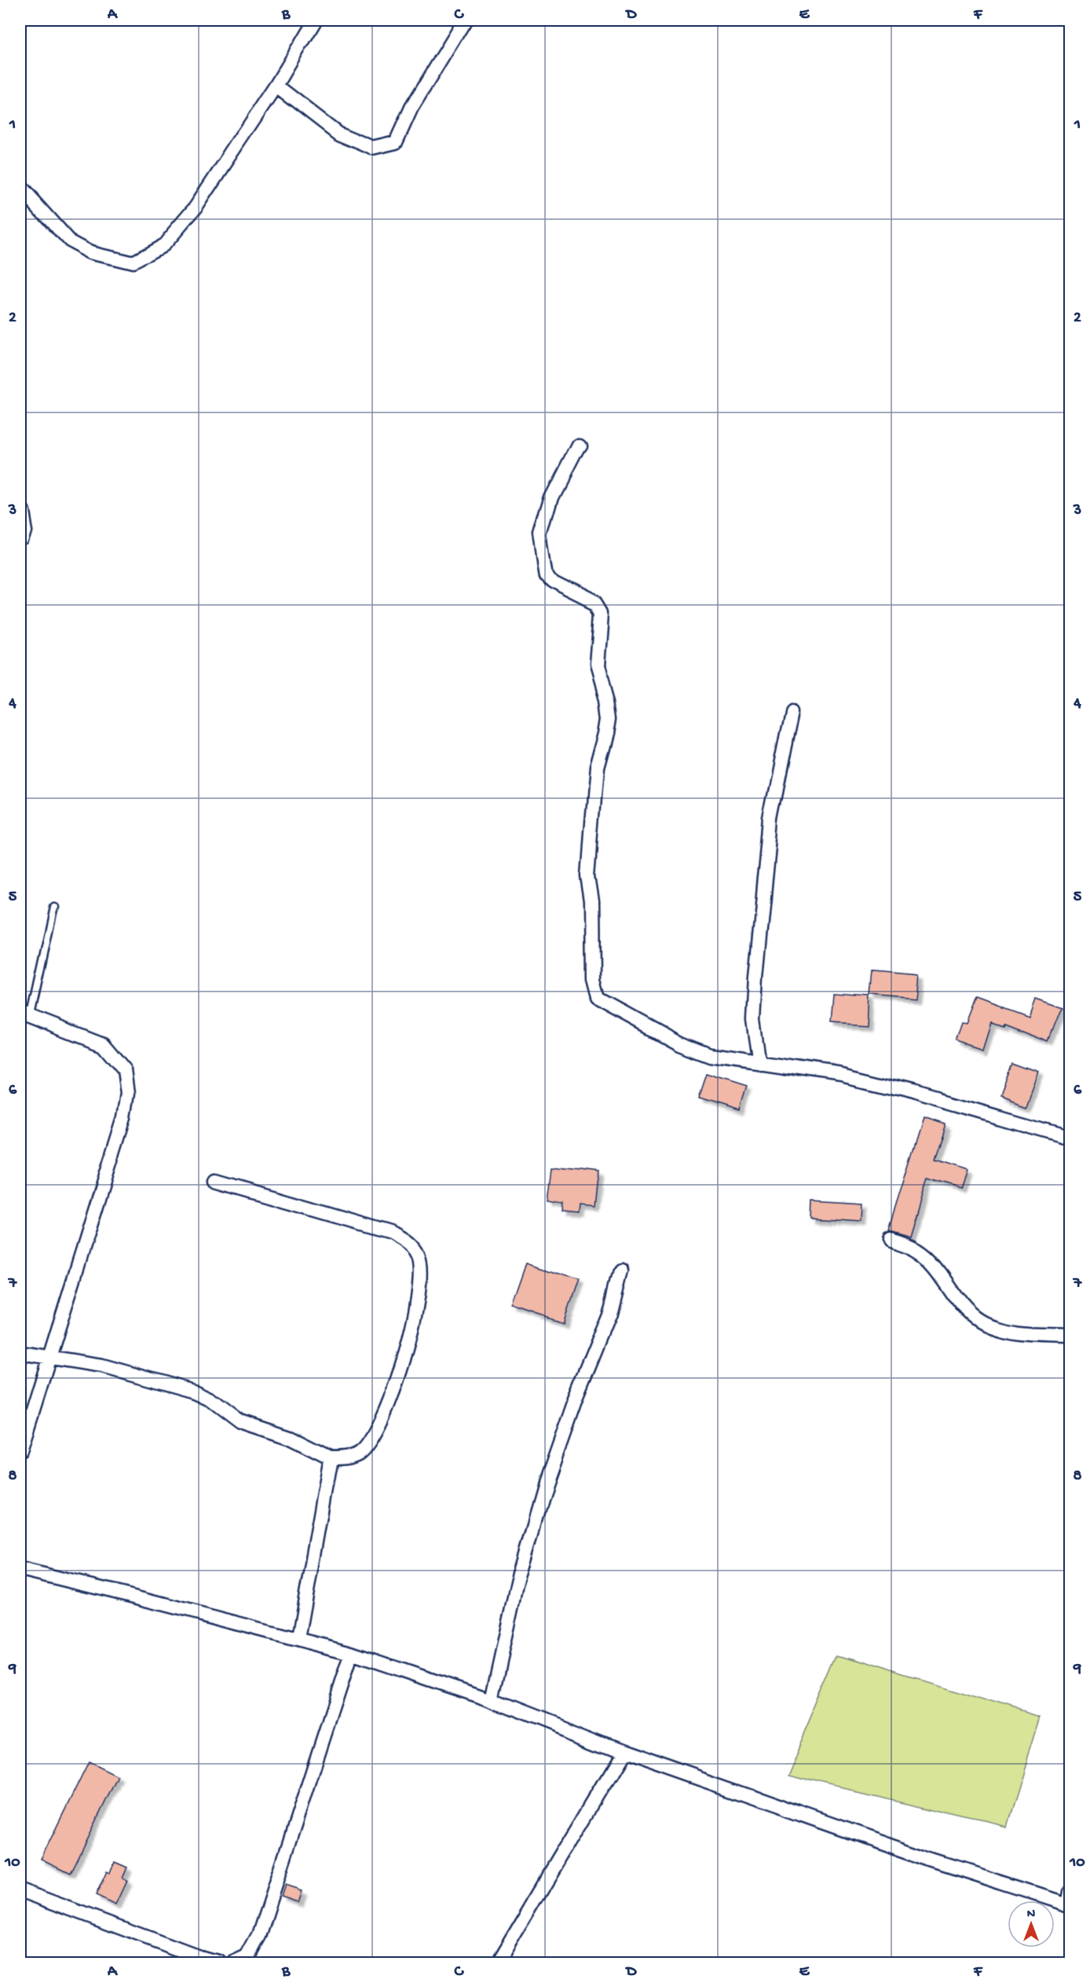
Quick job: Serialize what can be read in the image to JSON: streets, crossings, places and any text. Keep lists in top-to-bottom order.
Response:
{
  "north": "top",
  "grid": {
    "columns": [
      "A",
      "B",
      "C",
      "D",
      "E",
      "F"
    ],
    "rows": [
      "1",
      "2",
      "3",
      "4",
      "5",
      "6",
      "7",
      "8",
      "9",
      "10"
    ]
  }
}
